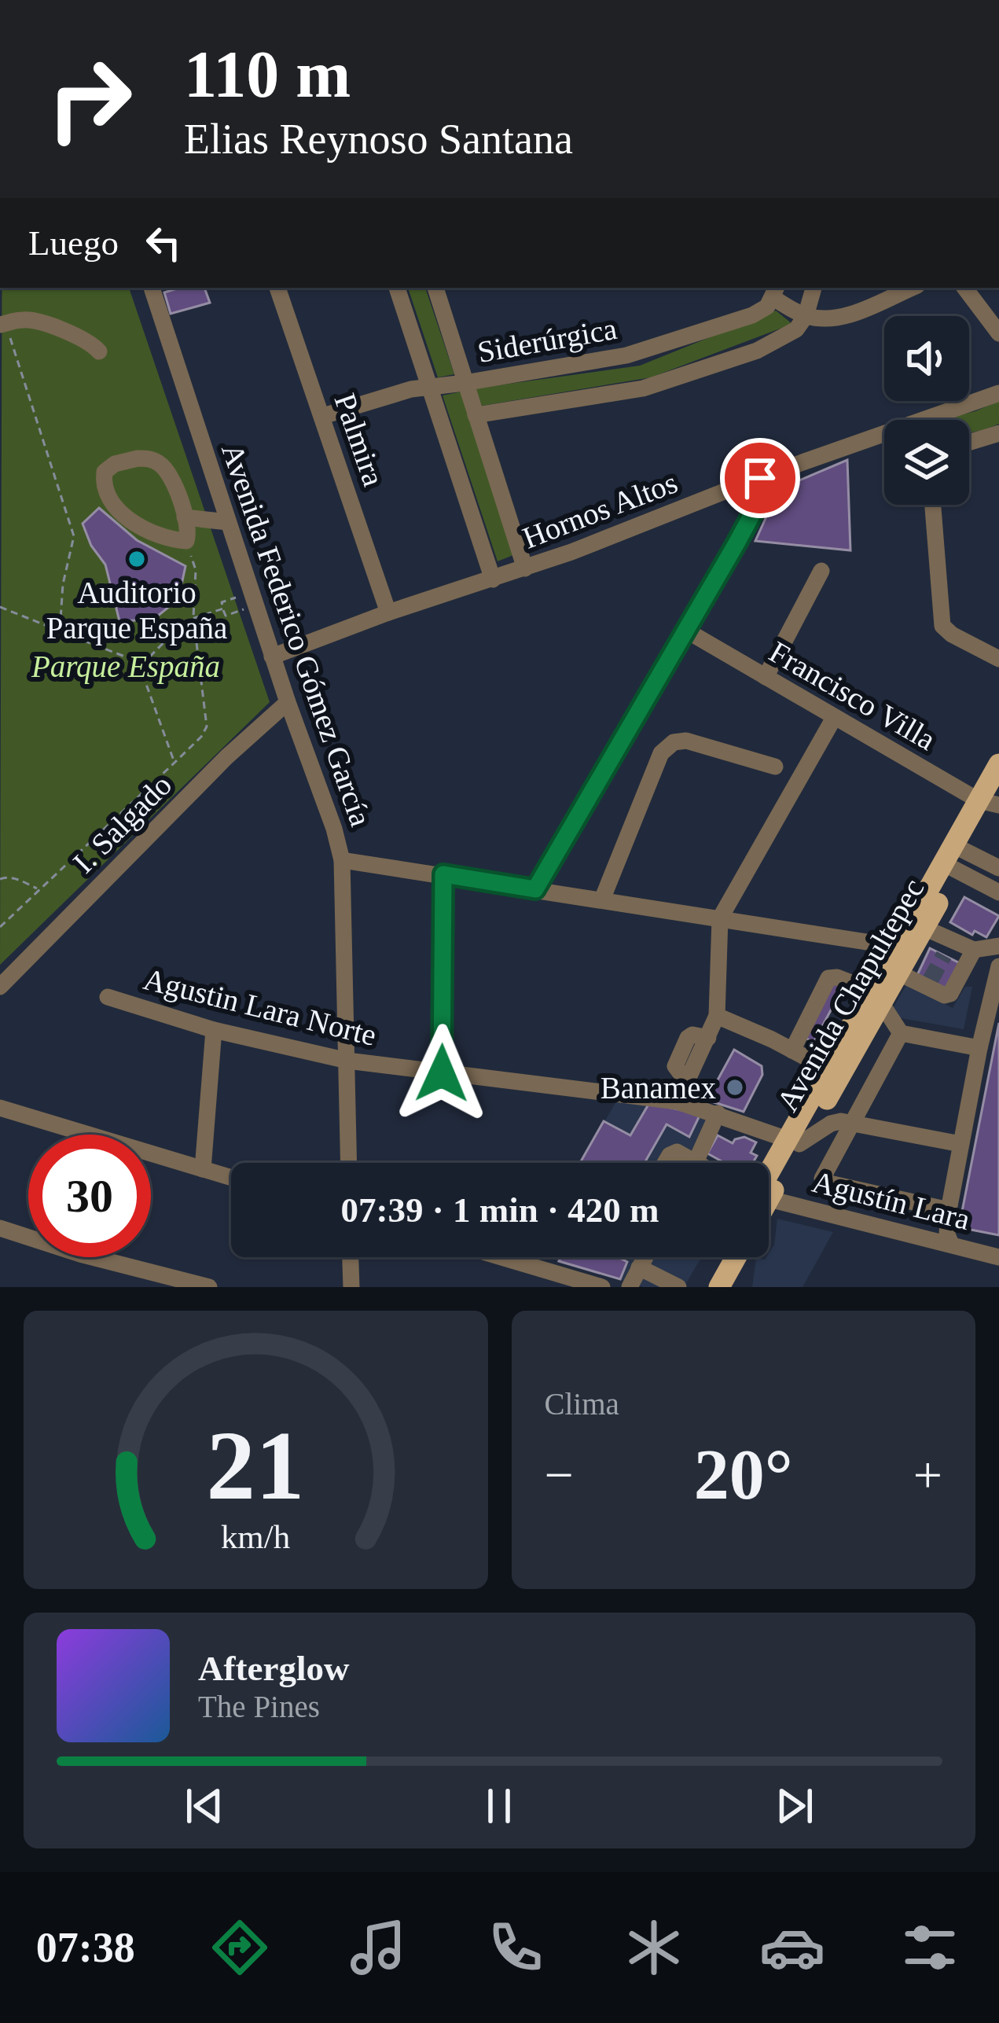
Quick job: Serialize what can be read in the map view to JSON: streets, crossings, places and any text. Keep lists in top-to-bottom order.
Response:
{
  "streets": {
    "main road": ["Avenida Chapultepec"],
    "street": [
      "Siderúrgica",
      "Palmira",
      "Hornos Altos",
      "Avenida Federico Gómez García",
      "Francisco Villa",
      "I. Salgado",
      "Agustin Lara Norte",
      "Agustín Lara"
    ]
  },
  "crossings": [
    ["Siderúrgica", "Palmira"],
    ["Palmira", "Hornos Altos"],
    ["Hornos Altos", "Avenida Federico Gómez García"],
    ["Avenida Federico Gómez García", "I. Salgado"],
    ["Avenida Federico Gómez García", "Agustin Lara Norte"],
    ["Francisco Villa", "Avenida Chapultepec"],
    ["Avenida Chapultepec", "Agustin Lara Norte"]
  ],
  "parks": ["Parque España"],
  "places": ["Auditorio Parque España", "Banamex"],
  "page": {
    "turn": ["110 m", "Elias Reynoso Santana"],
    "then": "Luego",
    "limit": "30",
    "trip": "07:39 · 1 min · 420 m",
    "tile": "Clima",
    "heat": ["−", "20°", "+"],
    "song": ["Afterglow", "The Pines"],
    "tabs": "07:38",
    "gauge": ["21", "km/h"]
  }
}
